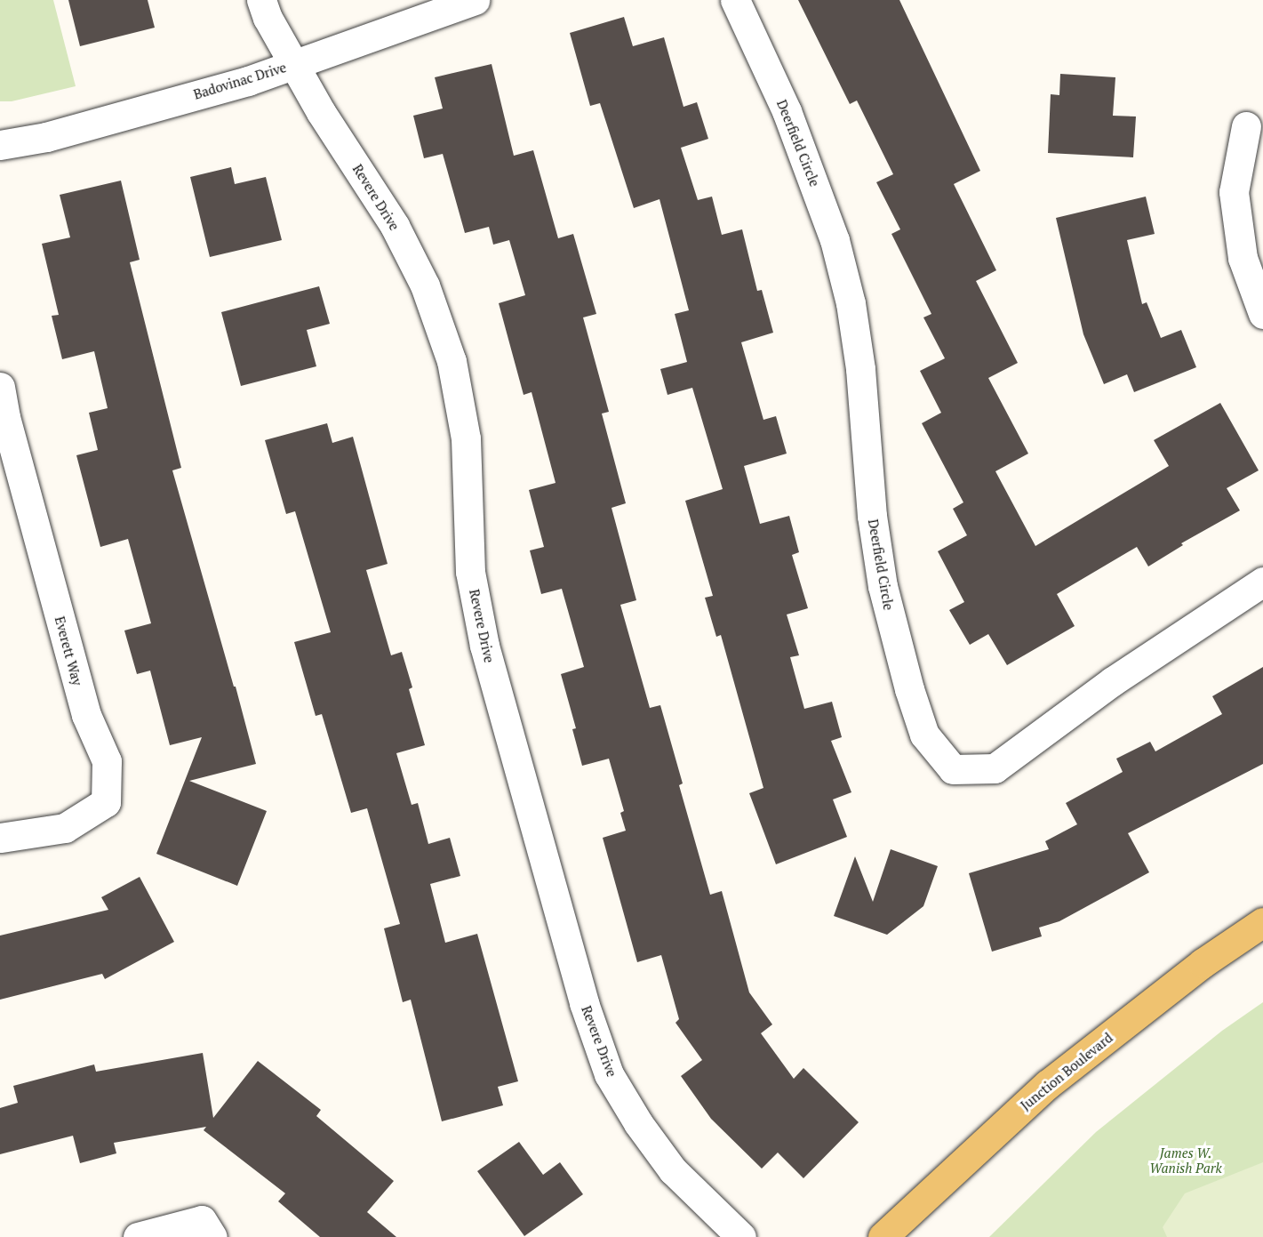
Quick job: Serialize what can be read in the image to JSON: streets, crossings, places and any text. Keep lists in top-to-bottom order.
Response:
{
  "streets": {
    "main road": ["Junction Boulevard"],
    "street": [
      "Badovinac Drive",
      "Deerfield Circle",
      "Revere Drive",
      "Everett Way"
    ]
  },
  "crossings": [
    ["Badovinac Drive", "Revere Drive"]
  ],
  "parks": ["James W. Wanish Park"]
}
